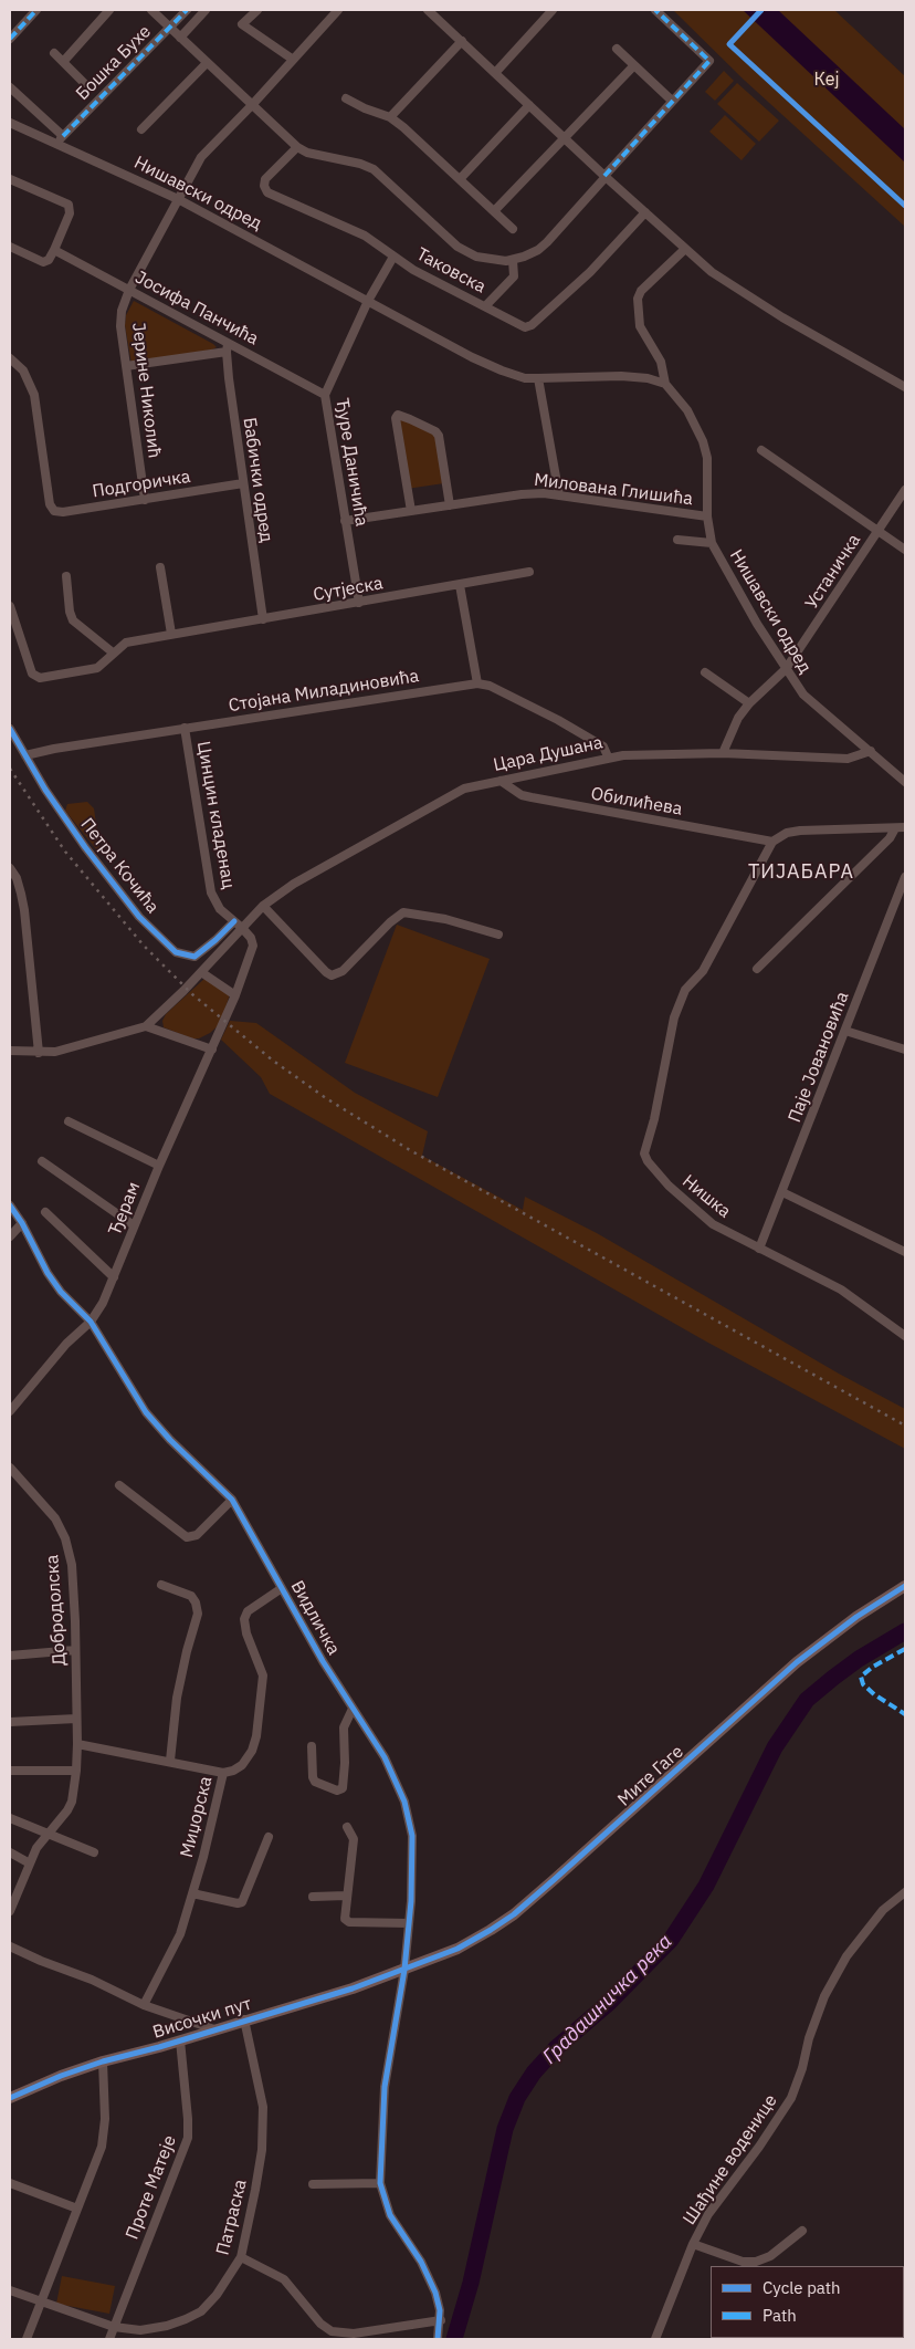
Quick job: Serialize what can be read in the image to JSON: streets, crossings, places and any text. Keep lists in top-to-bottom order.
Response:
{
  "streets": {
    "main road": ["Мите Гаге", "Височки пут"],
    "street": [
      "Бошка Бухе",
      "Нишавски одред",
      "Таковска",
      "Јосифа Панчића",
      "Јерине Николић",
      "Ђуре Даничића",
      "Бабички одред",
      "Подгоричка",
      "Милована Глишића",
      "Устаничка",
      "Сутјеска",
      "Стојана Миладиновића",
      "Цара Душана",
      "Обилићева",
      "Цинцин кладенац",
      "Петра Кочића",
      "Паје Јовановића",
      "Нишка",
      "Ђерам",
      "Добродолска",
      "Видличка",
      "Миџорска",
      "Шађине воденице",
      "Проте Матеје",
      "Патраска"
    ]
  },
  "crossings": [
    ["Бошка Бухе", "Нишавски одред"],
    ["Нишавски одред", "Јерине Николић"],
    ["Нишавски одред", "Ђуре Даничића"],
    ["Нишавски одред", "Милована Глишића"],
    ["Нишавски одред", "Устаничка"],
    ["Нишавски одред", "Цара Душана"],
    ["Јосифа Панчића", "Јерине Николић"],
    ["Јосифа Панчића", "Ђуре Даничића"],
    ["Јосифа Панчића", "Бабички одред"],
    ["Јерине Николић", "Подгоричка"],
    ["Ђуре Даничића", "Милована Глишића"],
    ["Ђуре Даничића", "Сутјеска"],
    ["Бабички одред", "Подгоричка"],
    ["Бабички одред", "Сутјеска"],
    ["Устаничка", "Цара Душана"],
    ["Стојана Миладиновића", "Цара Душана"],
    ["Стојана Миладиновића", "Цинцин кладенац"],
    ["Стојана Миладиновића", "Петра Кочића"],
    ["Цара Душана", "Обилићева"],
    ["Цара Душана", "Цинцин кладенац"],
    ["Обилићева", "Нишка"],
    ["Цинцин кладенац", "Петра Кочића"],
    ["Паје Јовановића", "Нишка"],
    ["Ђерам", "Видличка"],
    ["Видличка", "Мите Гаге"],
    ["Видличка", "Миџорска"],
    ["Видличка", "Височки пут"],
    ["Мите Гаге", "Височки пут"],
    ["Височки пут", "Проте Матеје"],
    ["Височки пут", "Патраска"],
    ["Проте Матеје", "Патраска"]
  ],
  "districts": ["ТИЈАБАРА"],
  "water": ["Градашничка река"],
  "parks": ["Кеј"],
  "legend": ["Cycle path", "Path"]
}
